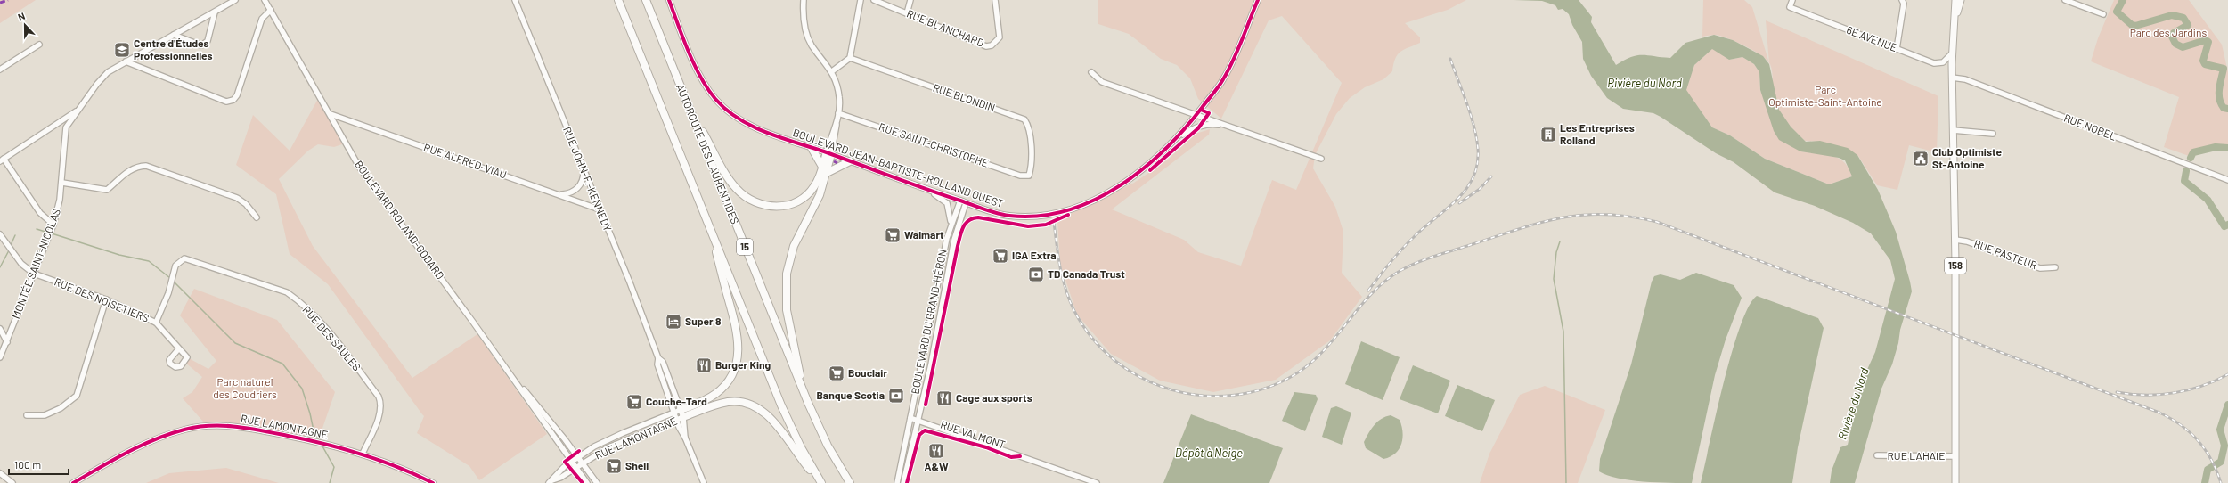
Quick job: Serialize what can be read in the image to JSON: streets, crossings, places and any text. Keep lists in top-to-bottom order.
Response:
{
  "streets": {
    "highway": ["AUTOROUTE DES LAURENTIDES", "15"],
    "main road": ["158"],
    "street": [
      "RUE BLANCHARD",
      "6E AVENUE",
      "RUE BLONDIN",
      "RUE NOBEL",
      "RUE SAINT-CHRISTOPHE",
      "RUE ALFRED-VIAU",
      "BOULEVARD JEAN-BAPTISTE-ROLLAND OUEST",
      "RUE JOHN-F.-KENNEDY",
      "BOULEVARD ROLAND-GODARD",
      "RUE PASTEUR",
      "MONTÉE SAINT-NICOLAS",
      "RUE DES NOISETIERS",
      "BOULEVARD DU GRAND-HÉRON",
      "RUE DES SAULES",
      "RUE LAMONTAGNE",
      "RUE VALMONT",
      "RUE LAHAIE"
    ]
  },
  "crossings": [
    ["6E AVENUE", "158"],
    ["RUE BLONDIN", "RUE SAINT-CHRISTOPHE"],
    ["RUE NOBEL", "158"],
    ["RUE ALFRED-VIAU", "RUE JOHN-F.-KENNEDY"],
    ["RUE ALFRED-VIAU", "BOULEVARD ROLAND-GODARD"],
    ["BOULEVARD JEAN-BAPTISTE-ROLLAND OUEST", "BOULEVARD DU GRAND-HÉRON"],
    ["RUE JOHN-F.-KENNEDY", "RUE LAMONTAGNE"],
    ["BOULEVARD ROLAND-GODARD", "RUE LAMONTAGNE"],
    ["RUE PASTEUR", "158"],
    ["MONTÉE SAINT-NICOLAS", "RUE DES NOISETIERS"],
    ["158", "RUE LAHAIE"],
    ["RUE DES NOISETIERS", "RUE DES SAULES"],
    ["BOULEVARD DU GRAND-HÉRON", "RUE VALMONT"],
    ["RUE DES SAULES", "RUE LAMONTAGNE"]
  ],
  "water": ["Rivière du Nord", "Dépôt à Neige"],
  "parks": ["Parc des Jardins", "Parc Optimiste-Saint-Antoine", "Parc naturel des Coudriers"],
  "places": {
    "school or university": ["Centre d'Études Professionnelles"],
    "building": ["Les Entreprises Rolland"],
    "public building": ["Club Optimiste St-Antoine"],
    "supermarket": [
      "Walmart",
      "IGA Extra",
      "Bouclair",
      "Couche-Tard",
      "Shell"
    ],
    "bank": ["TD Canada Trust", "Banque Scotia"],
    "hotel": ["Super 8"],
    "restaurant": ["Burger King", "Cage aux sports", "A&W"]
  },
  "scale_bar": "100 m",
  "north": "top"
}
